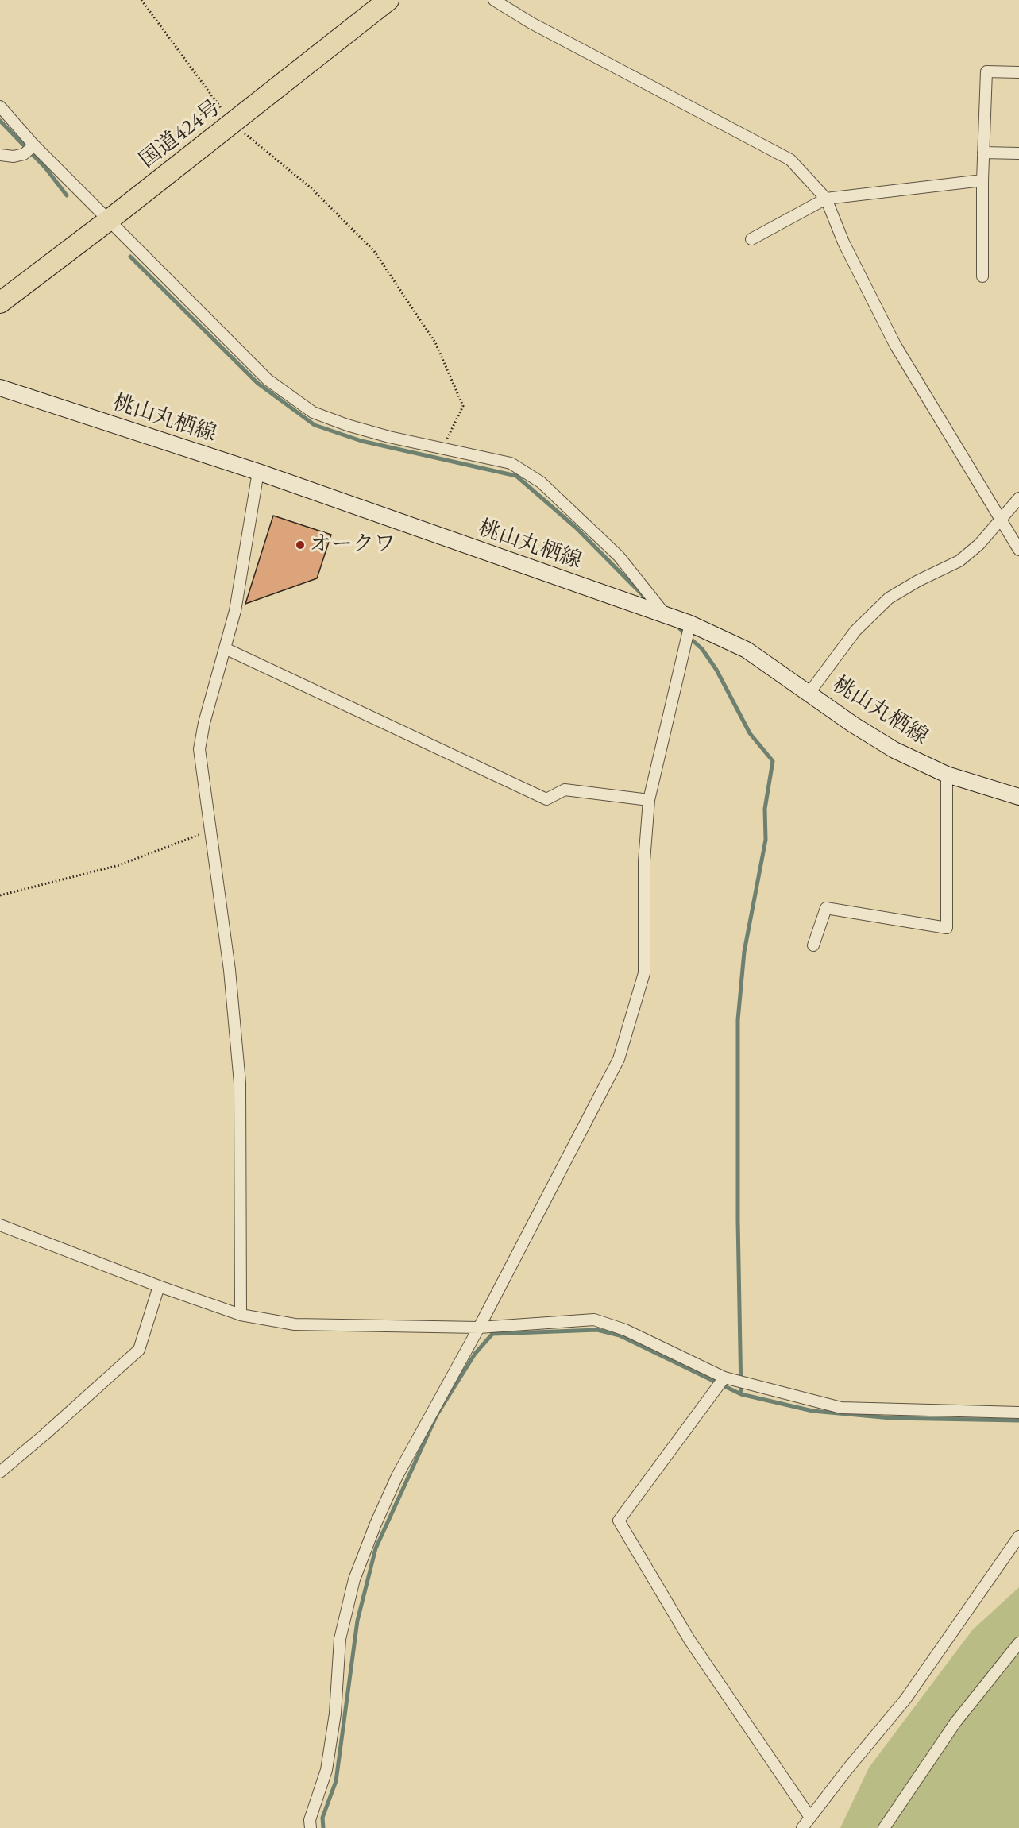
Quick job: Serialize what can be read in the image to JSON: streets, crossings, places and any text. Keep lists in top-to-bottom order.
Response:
{
  "streets": {
    "highway": ["国道424号"],
    "main road": ["桃山丸栖線"]
  },
  "places": ["オークワ"]
}
